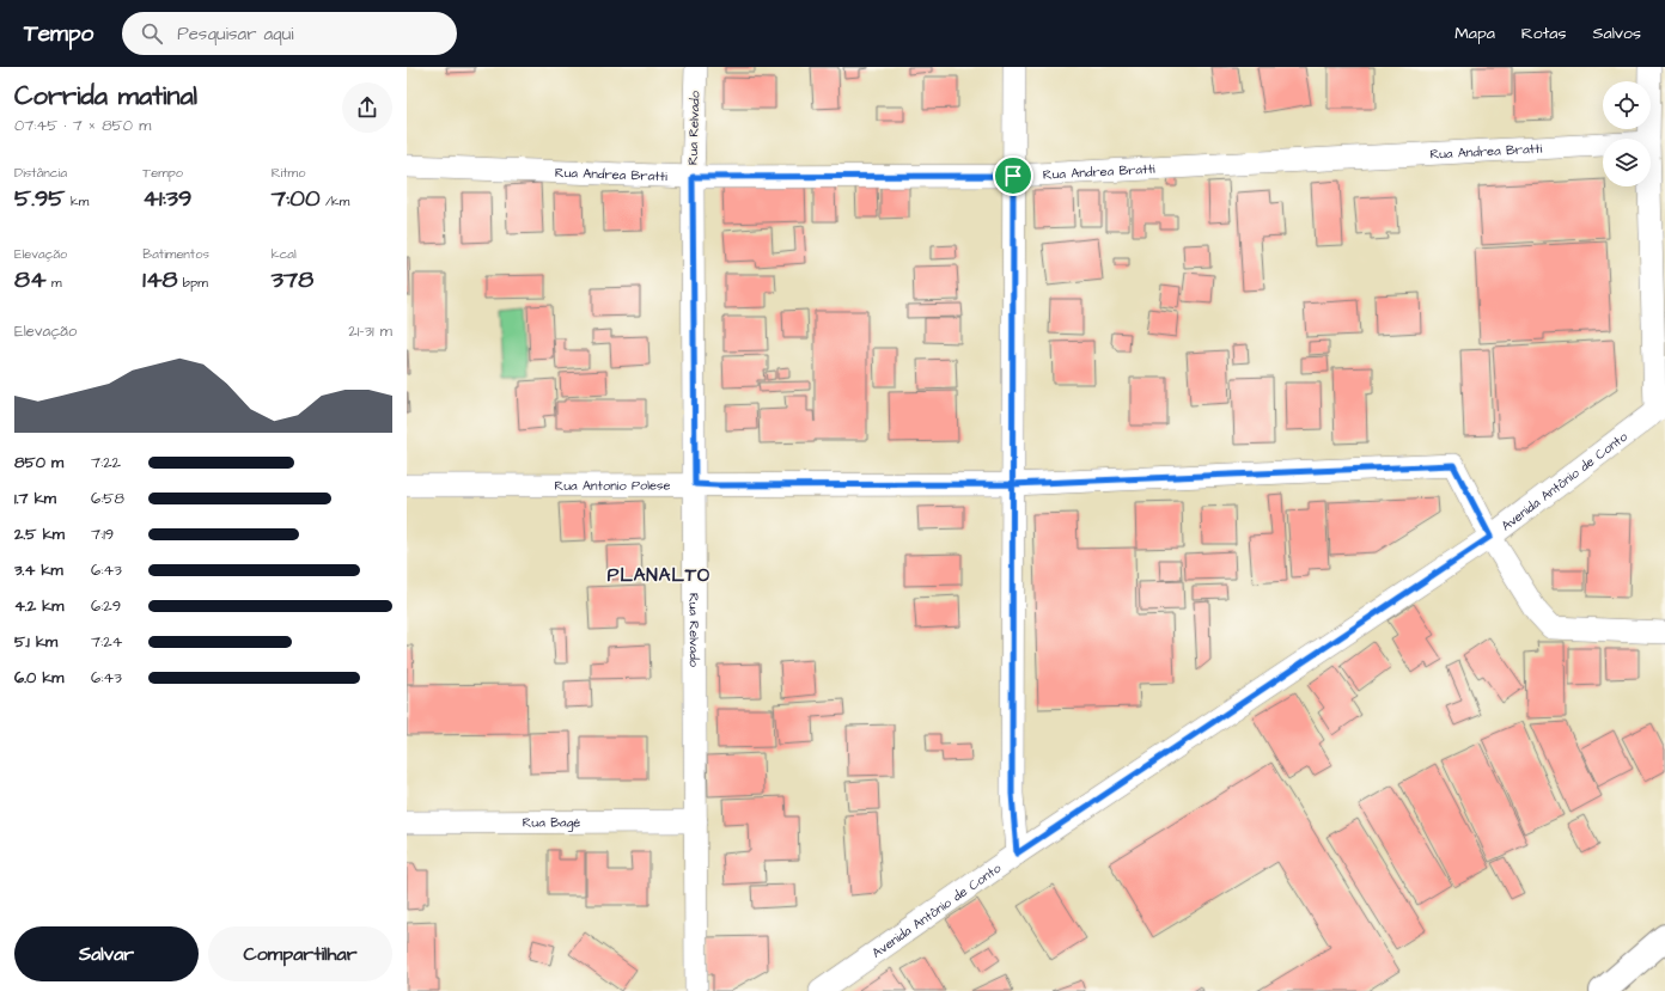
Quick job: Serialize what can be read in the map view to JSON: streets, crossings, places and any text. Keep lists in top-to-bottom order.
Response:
{
  "streets": {
    "street": [
      "Rua Relvado",
      "Rua Andrea Bratti",
      "Avenida Antônio de Conto",
      "Rua Antonio Polese",
      "Rua Bagé"
    ]
  },
  "crossings": [
    ["Rua Relvado", "Rua Andrea Bratti"],
    ["Rua Relvado", "Rua Antonio Polese"],
    ["Rua Relvado", "Rua Bagé"],
    ["Avenida Antônio de Conto", "Rua Antonio Polese"]
  ],
  "districts": ["PLANALTO"],
  "page": {
    "header": "Tempo",
    "search": "Pesquisar aqui",
    "nav": ["Mapa", "Rotas", "Salvos"],
    "heading": ["Corrida matinal", "07:45 · 7 × 850 m"],
    "stats": [
      ["Distância", "5.95 km"],
      ["Tempo", "41:39"],
      ["Ritmo", "7:00 /km"],
      ["Elevação", "84 m"],
      ["Batimentos", "148 bpm"],
      ["kcal", "378"]
    ],
    "chart": ["Elevação", "21–31 m"],
    "list": [
      {
        "name": "850 m",
        "note": "7:22"
      },
      {
        "name": "1.7 km",
        "note": "6:58"
      },
      {
        "name": "2.5 km",
        "note": "7:19"
      },
      {
        "name": "3.4 km",
        "note": "6:43"
      },
      {
        "name": "4.2 km",
        "note": "6:29"
      },
      {
        "name": "5.1 km",
        "note": "7:24"
      },
      {
        "name": "6.0 km",
        "note": "6:43"
      }
    ],
    "buttons": ["Salvar", "Compartilhar"]
  }
}
